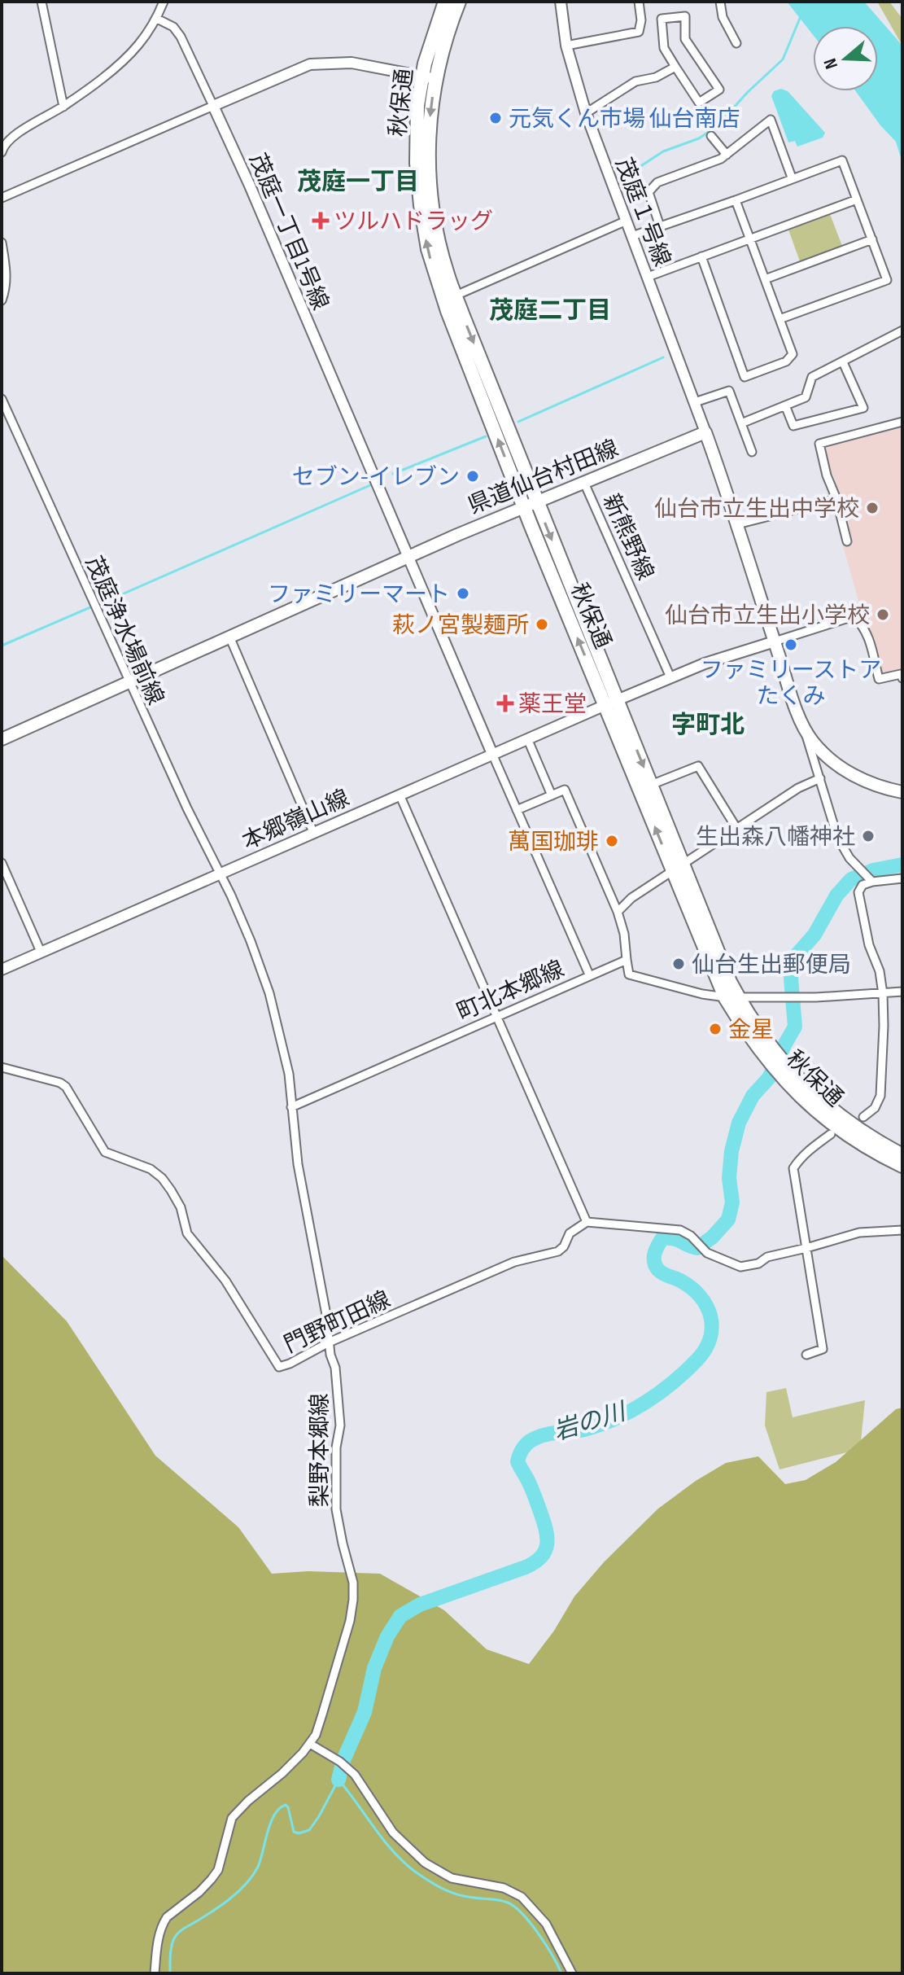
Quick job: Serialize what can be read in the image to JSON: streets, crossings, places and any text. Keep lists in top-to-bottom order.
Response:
{
  "streets": {
    "highway": ["秋保通"],
    "main road": ["県道仙台村田線"],
    "street": [
      "茂庭１号線",
      "茂庭一丁目1号線",
      "新熊野線",
      "茂庭浄水場前線",
      "本郷嶺山線",
      "町北本郷線",
      "門野町田線",
      "梨野本郷線"
    ]
  },
  "crossings": [
    ["秋保通", "県道仙台村田線"],
    ["秋保通", "本郷嶺山線"],
    ["茂庭１号線", "県道仙台村田線"],
    ["茂庭一丁目1号線", "県道仙台村田線"],
    ["茂庭一丁目1号線", "本郷嶺山線"],
    ["県道仙台村田線", "新熊野線"],
    ["県道仙台村田線", "茂庭浄水場前線"],
    ["新熊野線", "本郷嶺山線"],
    ["茂庭浄水場前線", "本郷嶺山線"],
    ["茂庭浄水場前線", "梨野本郷線"],
    ["本郷嶺山線", "梨野本郷線"],
    ["町北本郷線", "梨野本郷線"],
    ["門野町田線", "梨野本郷線"]
  ],
  "districts": ["茂庭一丁目", "茂庭二丁目", "字町北"],
  "water": ["岩の川"],
  "places": {
    "other": [
      "元気くん市場 仙台南店",
      "セブン-イレブン",
      "仙台市立生出中学校",
      "ファミリーマート",
      "仙台市立生出小学校",
      "萩ノ宮製麺所",
      "ファミリーストア たくみ",
      "生出森八幡神社",
      "萬国珈琲",
      "仙台生出郵便局",
      "金星"
    ],
    "health": ["ツルハドラッグ", "薬王堂"]
  },
  "north": "left"
}
